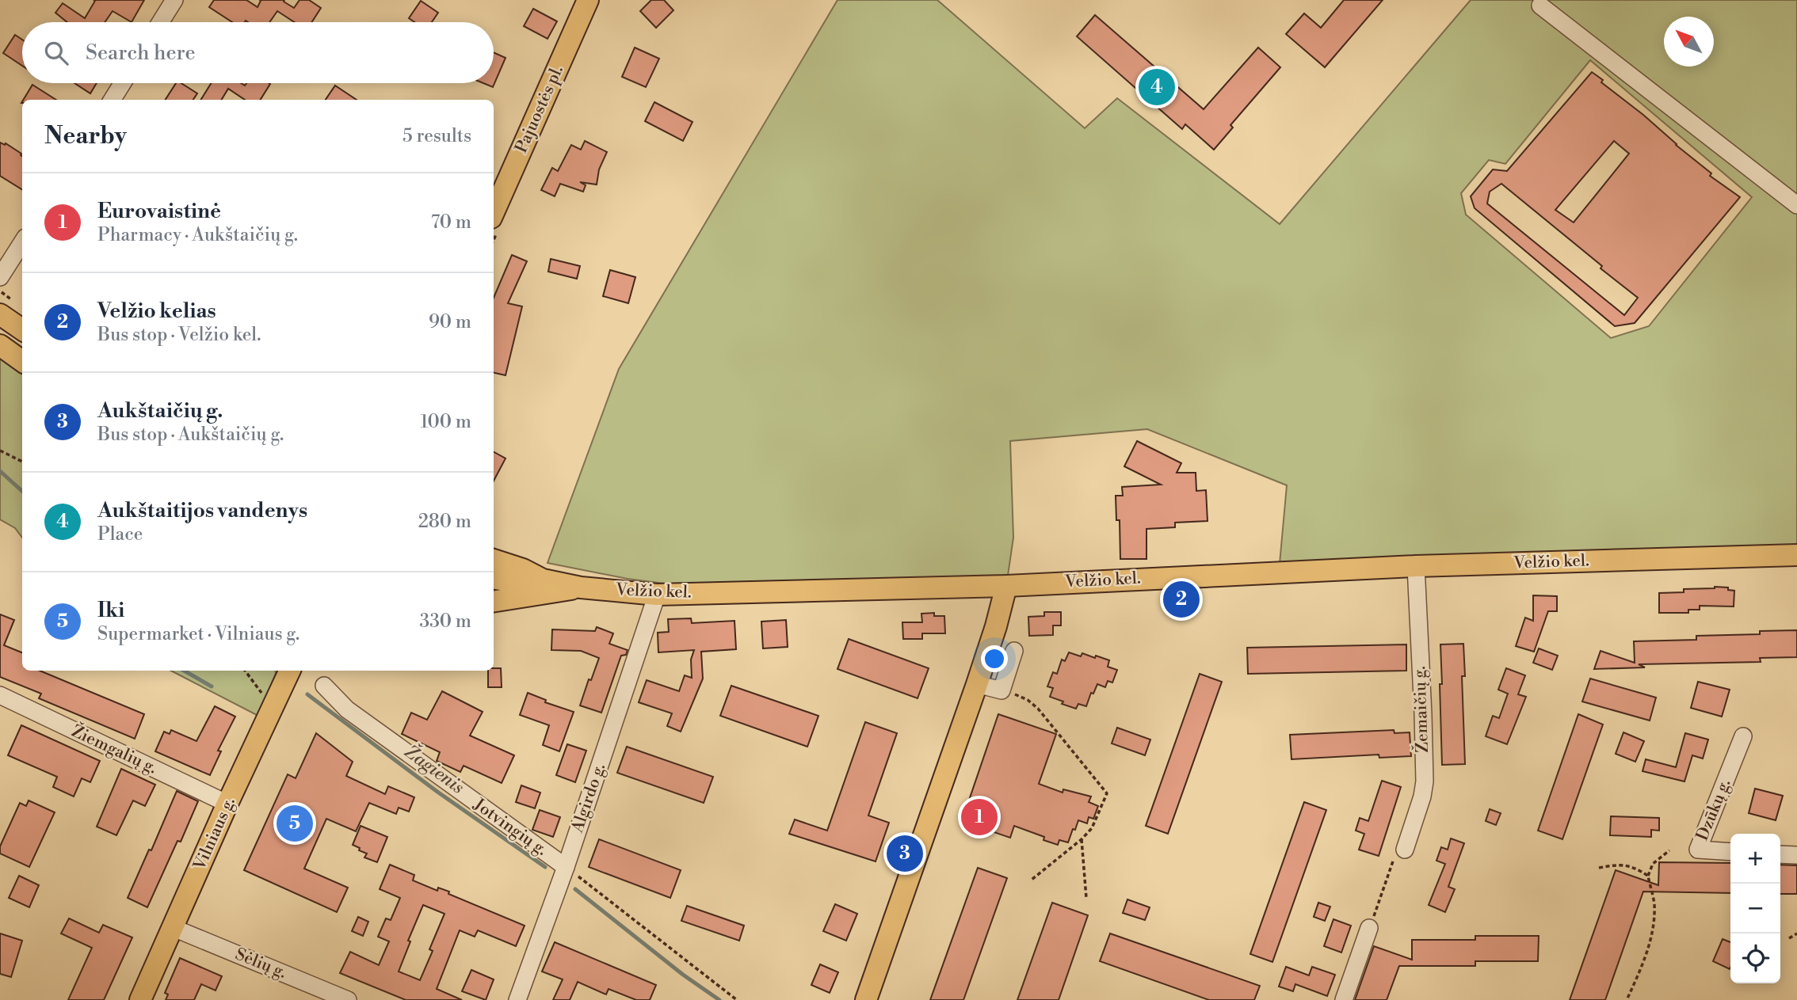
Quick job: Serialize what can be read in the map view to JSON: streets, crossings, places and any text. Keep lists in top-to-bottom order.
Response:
{
  "streets": {
    "main road": ["Pajuostės pl.", "Velžio kel.", "Vilniaus g."],
    "street": [
      "Žemaičių g.",
      "Žiemgalių g.",
      "Algirdo g.",
      "Dzūkų g.",
      "Jotvingių g.",
      "Sėlių g."
    ]
  },
  "crossings": [
    ["Velžio kel.", "Žemaičių g."],
    ["Velžio kel.", "Algirdo g."],
    ["Žiemgalių g.", "Vilniaus g."],
    ["Algirdo g.", "Jotvingių g."],
    ["Vilniaus g.", "Sėlių g."]
  ],
  "water": ["Žagienis"],
  "north": "top left",
  "page": {
    "search": "Search here",
    "pins": [
      "4",
      "2",
      "1",
      "5",
      "3"
    ],
    "heading": ["Nearby", "5 results"],
    "list": [
      {
        "mark": "1",
        "name": "Eurovaistinė",
        "note": "Pharmacy · Aukštaičių g.",
        "value": "70 m"
      },
      {
        "mark": "2",
        "name": "Velžio kelias",
        "note": "Bus stop · Velžio kel.",
        "value": "90 m"
      },
      {
        "mark": "3",
        "name": "Aukštaičių g.",
        "note": "Bus stop · Aukštaičių g.",
        "value": "100 m"
      },
      {
        "mark": "4",
        "name": "Aukštaitijos vandenys",
        "note": "Place",
        "value": "280 m"
      },
      {
        "mark": "5",
        "name": "Iki",
        "note": "Supermarket · Vilniaus g.",
        "value": "330 m"
      }
    ],
    "map_buttons": ["+", "−"]
  }
}
